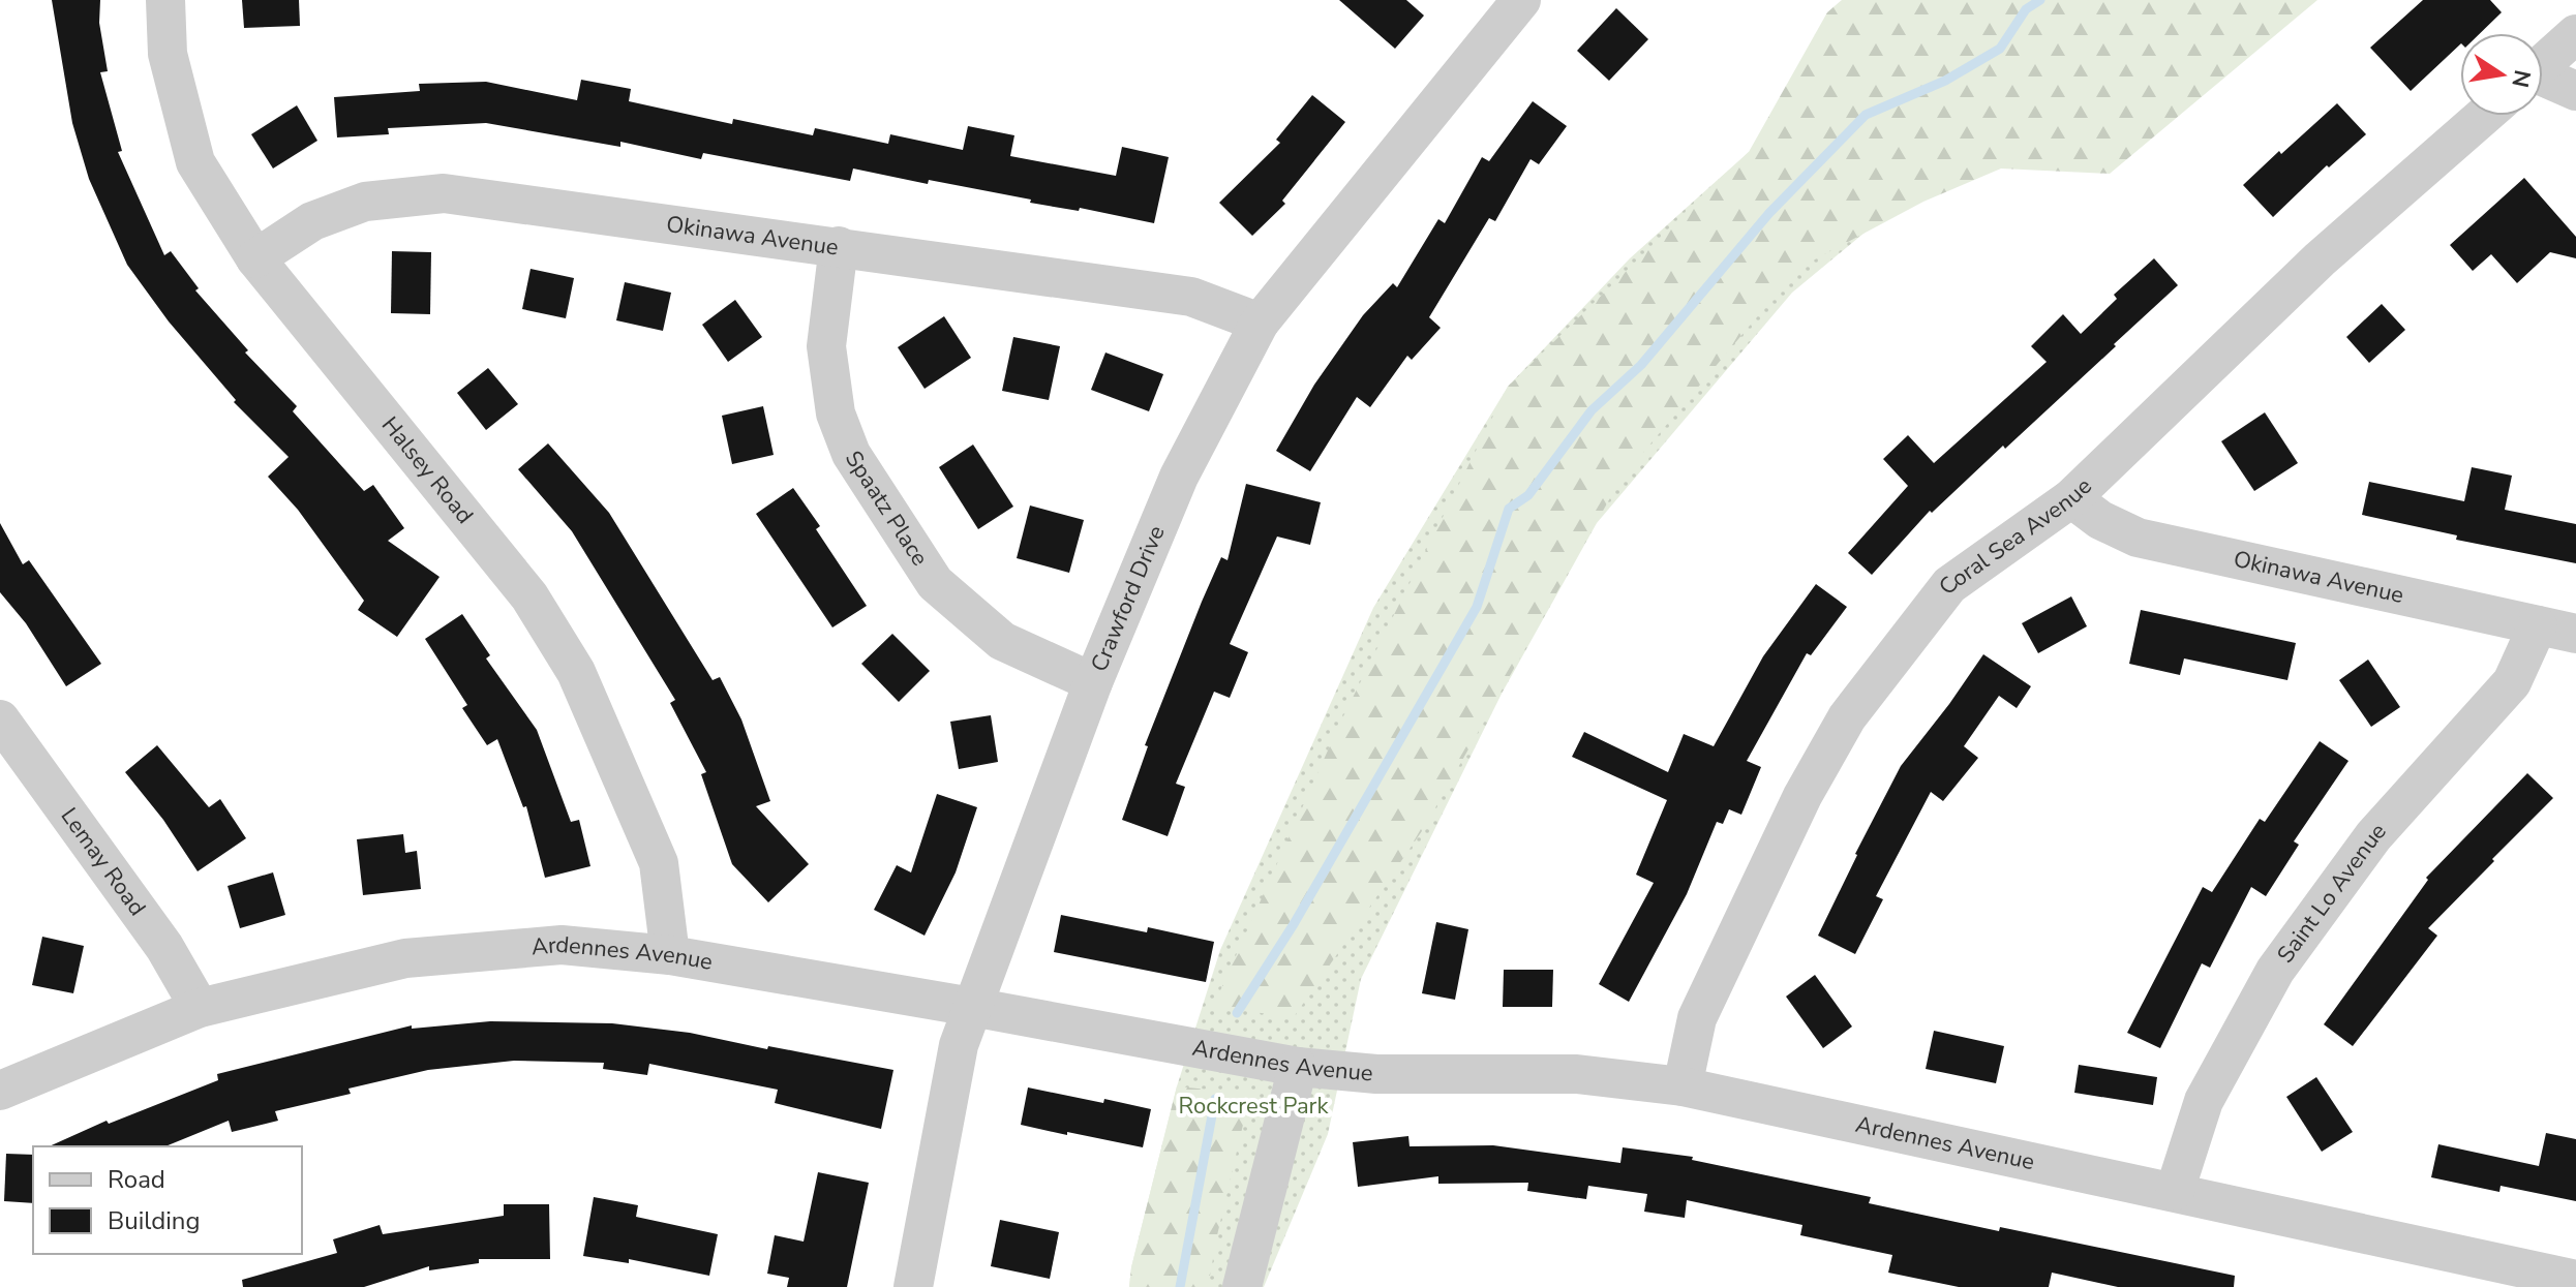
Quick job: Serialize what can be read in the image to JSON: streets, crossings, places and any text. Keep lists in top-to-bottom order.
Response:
{
  "streets": {
    "street": [
      "Okinawa Avenue",
      "Halsey Road",
      "Spaatz Place",
      "Coral Sea Avenue",
      "Crawford Drive",
      "Lemay Road",
      "Saint Lo Avenue",
      "Ardennes Avenue"
    ]
  },
  "crossings": [
    ["Okinawa Avenue", "Halsey Road"],
    ["Okinawa Avenue", "Spaatz Place"],
    ["Okinawa Avenue", "Coral Sea Avenue"],
    ["Okinawa Avenue", "Crawford Drive"],
    ["Okinawa Avenue", "Saint Lo Avenue"],
    ["Halsey Road", "Ardennes Avenue"],
    ["Spaatz Place", "Crawford Drive"],
    ["Coral Sea Avenue", "Ardennes Avenue"],
    ["Crawford Drive", "Ardennes Avenue"],
    ["Lemay Road", "Ardennes Avenue"],
    ["Saint Lo Avenue", "Ardennes Avenue"]
  ],
  "parks": ["Rockcrest Park"],
  "legend": ["Road", "Building"],
  "north": "right"
}
